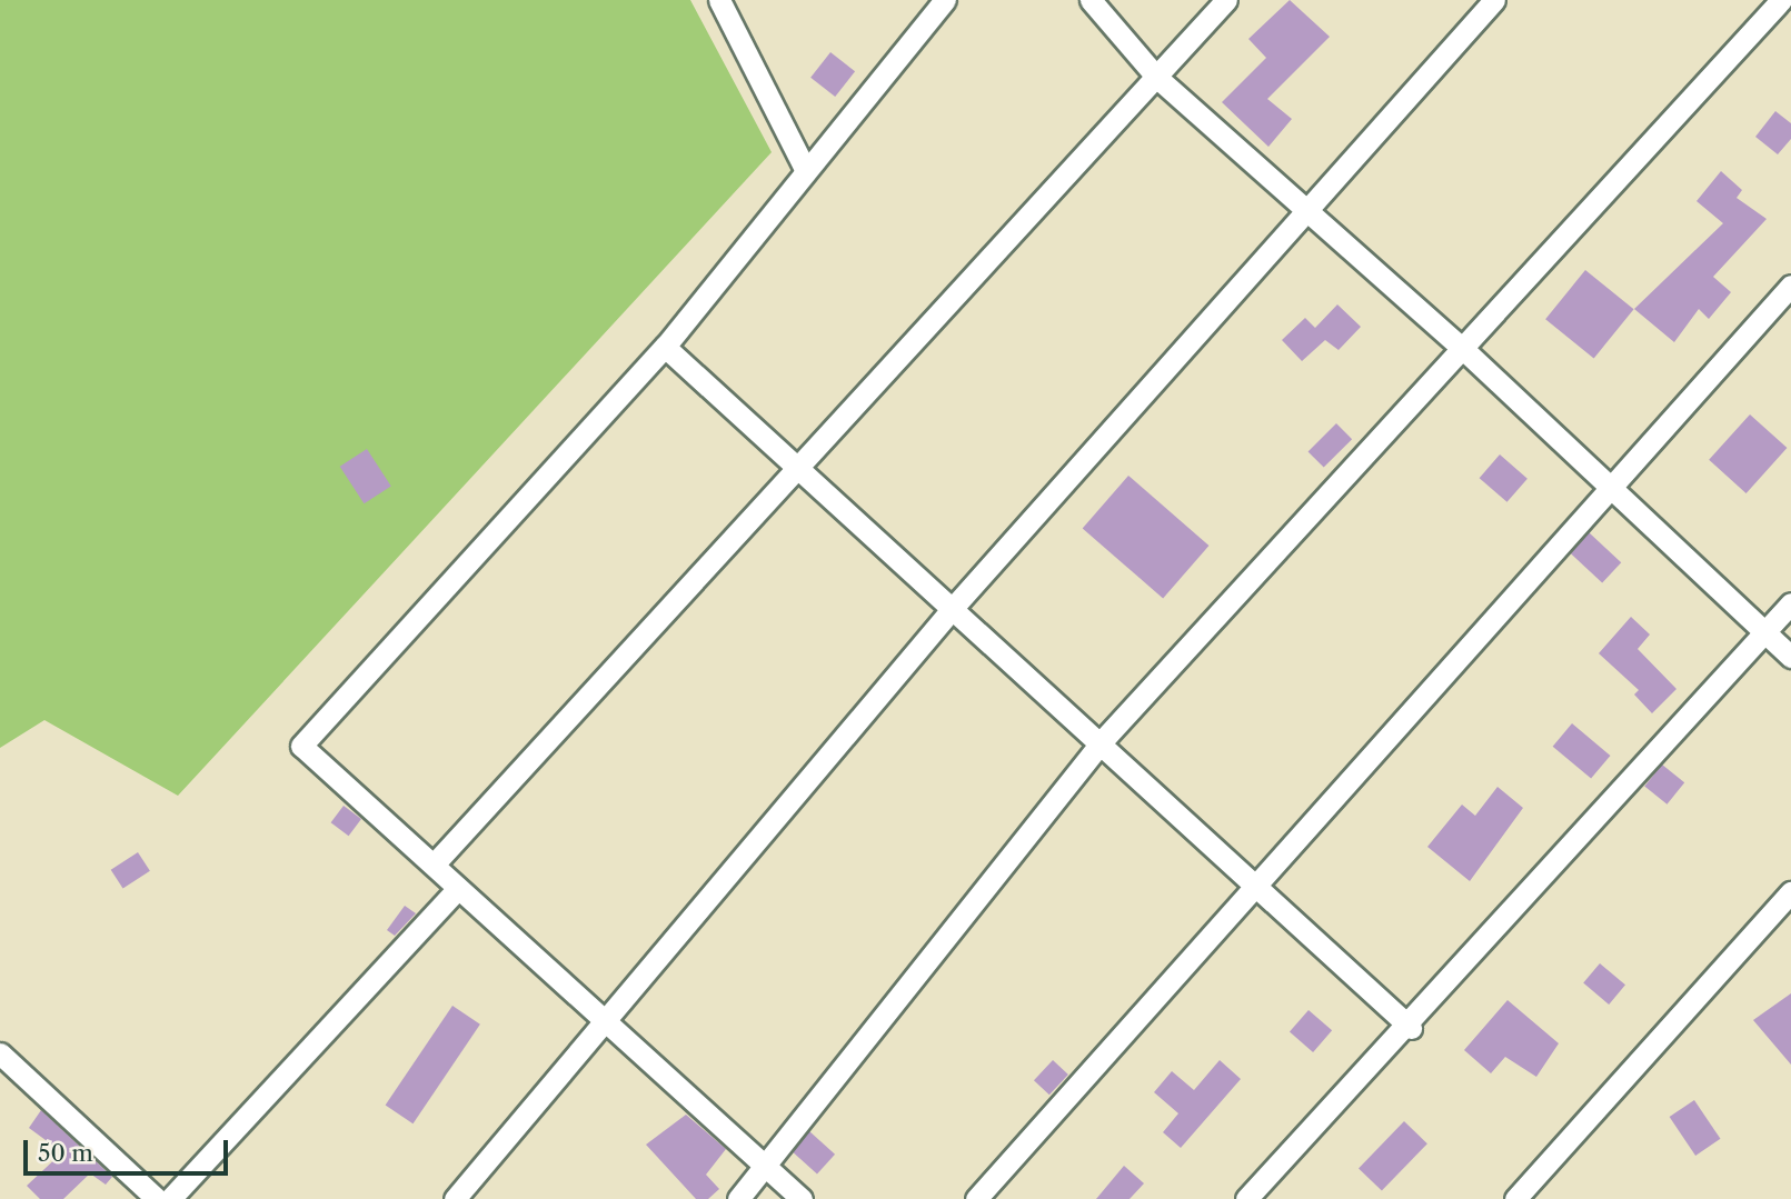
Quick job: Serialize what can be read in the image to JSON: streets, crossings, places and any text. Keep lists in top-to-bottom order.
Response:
{
  "scale_bar": "50 m"
}
